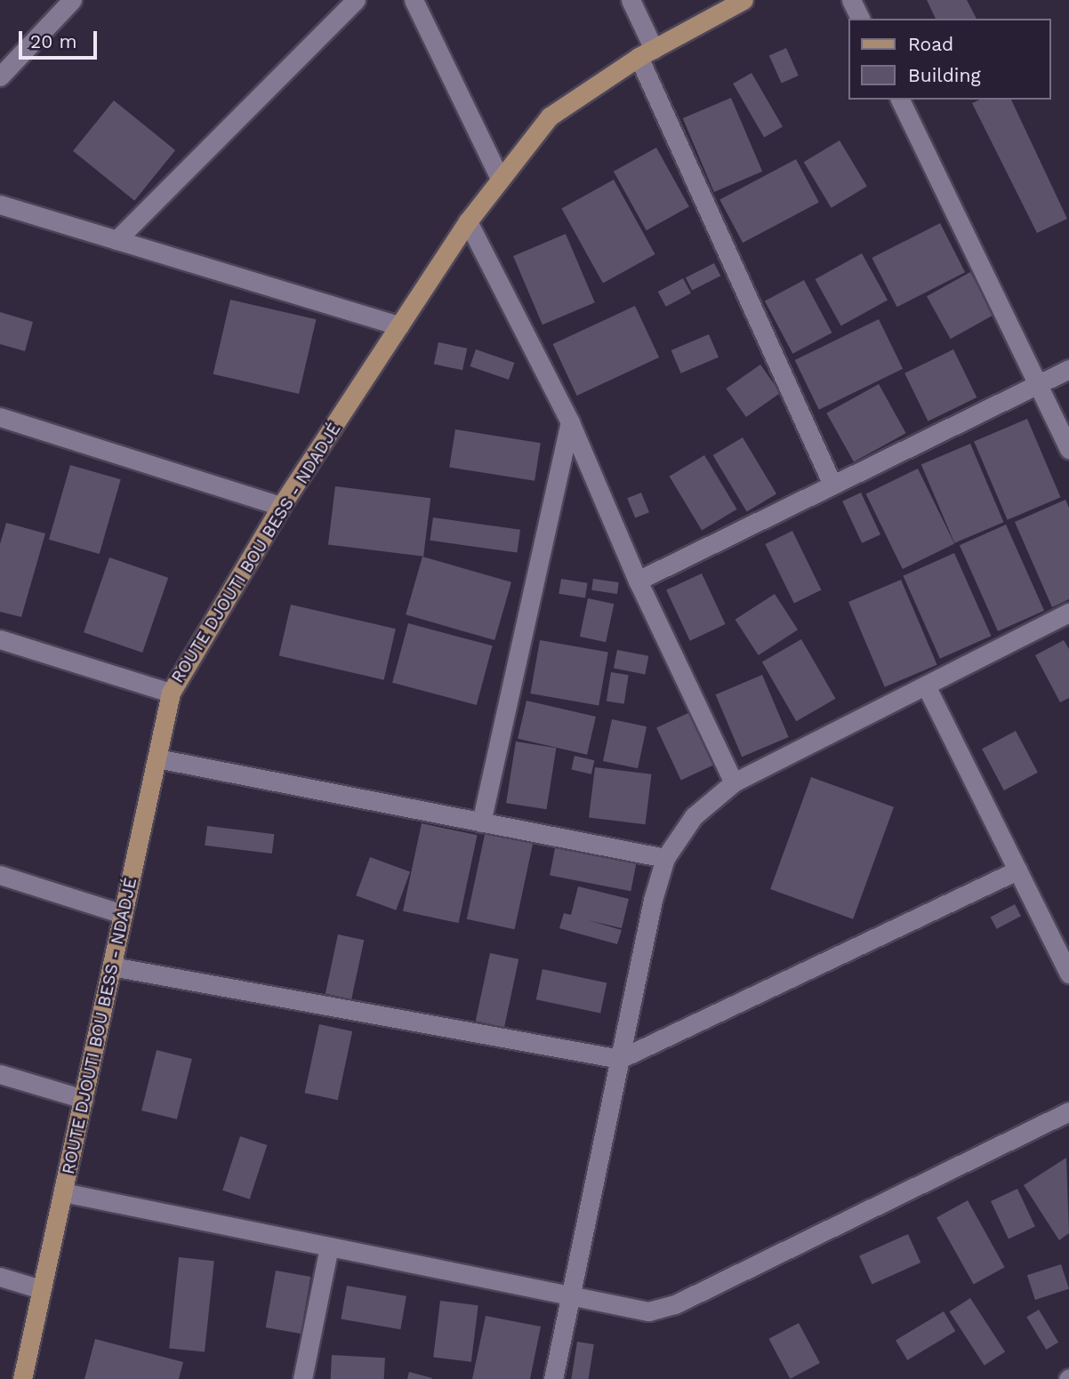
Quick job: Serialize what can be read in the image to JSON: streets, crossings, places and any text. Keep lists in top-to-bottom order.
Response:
{
  "streets": {
    "main road": ["ROUTE DJOUTI BOU BESS - NDADJÉ"]
  },
  "legend": ["Road", "Building"],
  "scale_bar": "20 m"
}
